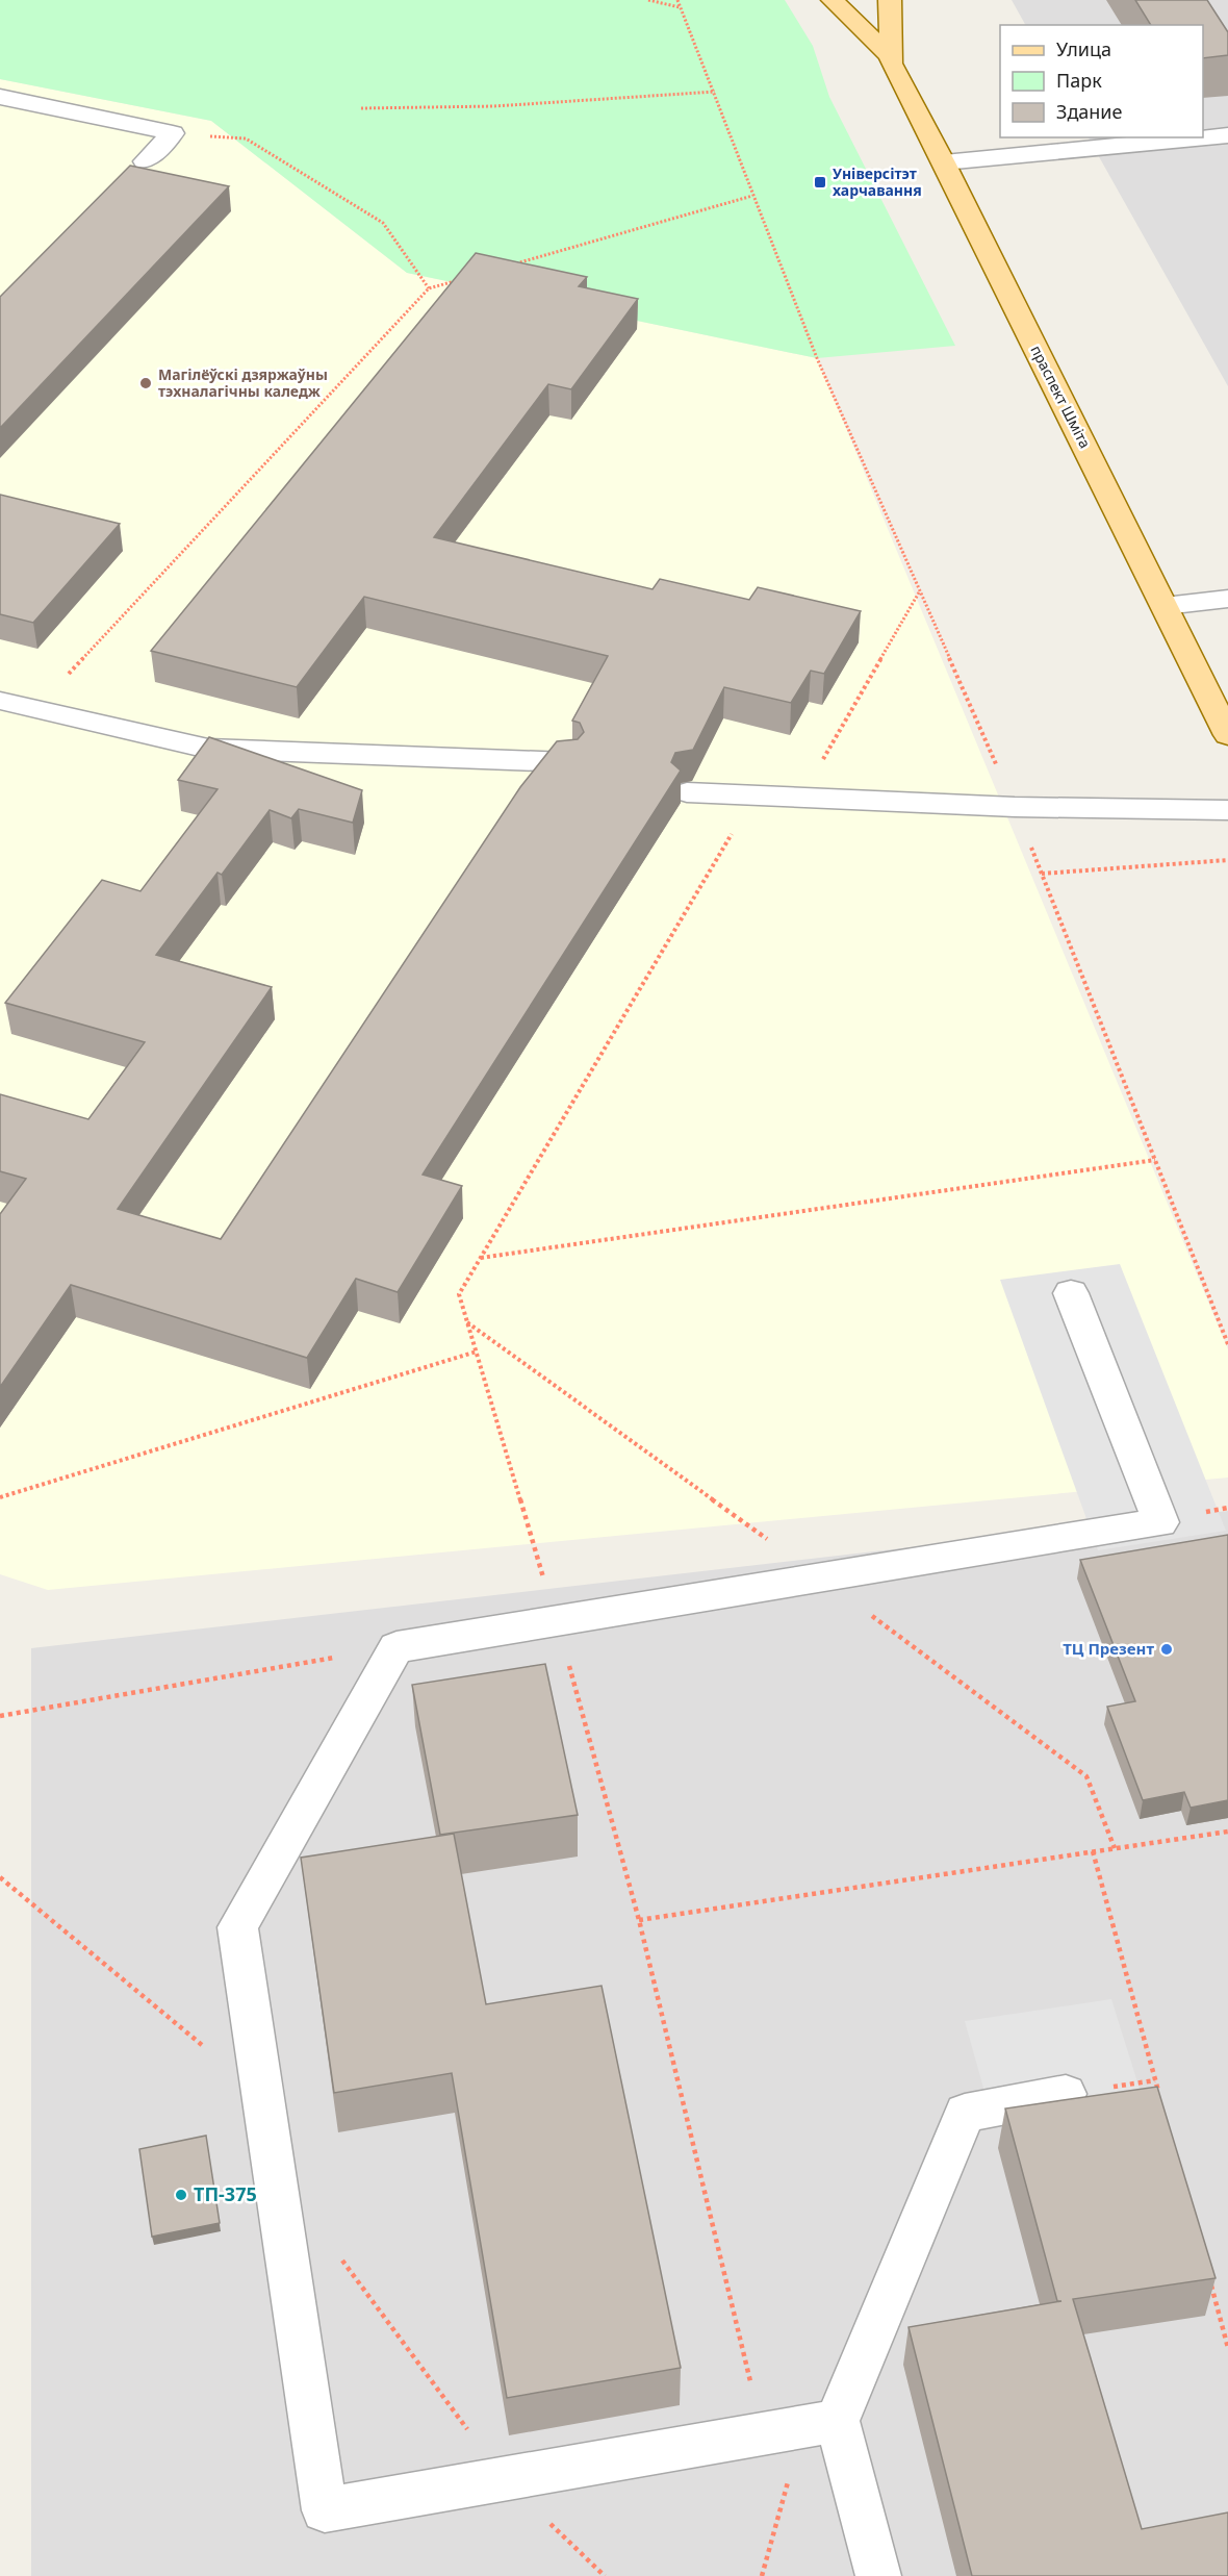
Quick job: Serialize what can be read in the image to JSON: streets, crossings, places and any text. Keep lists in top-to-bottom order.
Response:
{
  "streets": {
    "main road": ["праспект Шміта"]
  },
  "places": {
    "transit": ["Універсітэт харчавання"],
    "other": ["Магілёўскі дзяржаўны тэхналагічны каледж", "ТЦ Презент", "ТП-375"]
  },
  "legend": ["Улица", "Парк", "Здание"]
}
